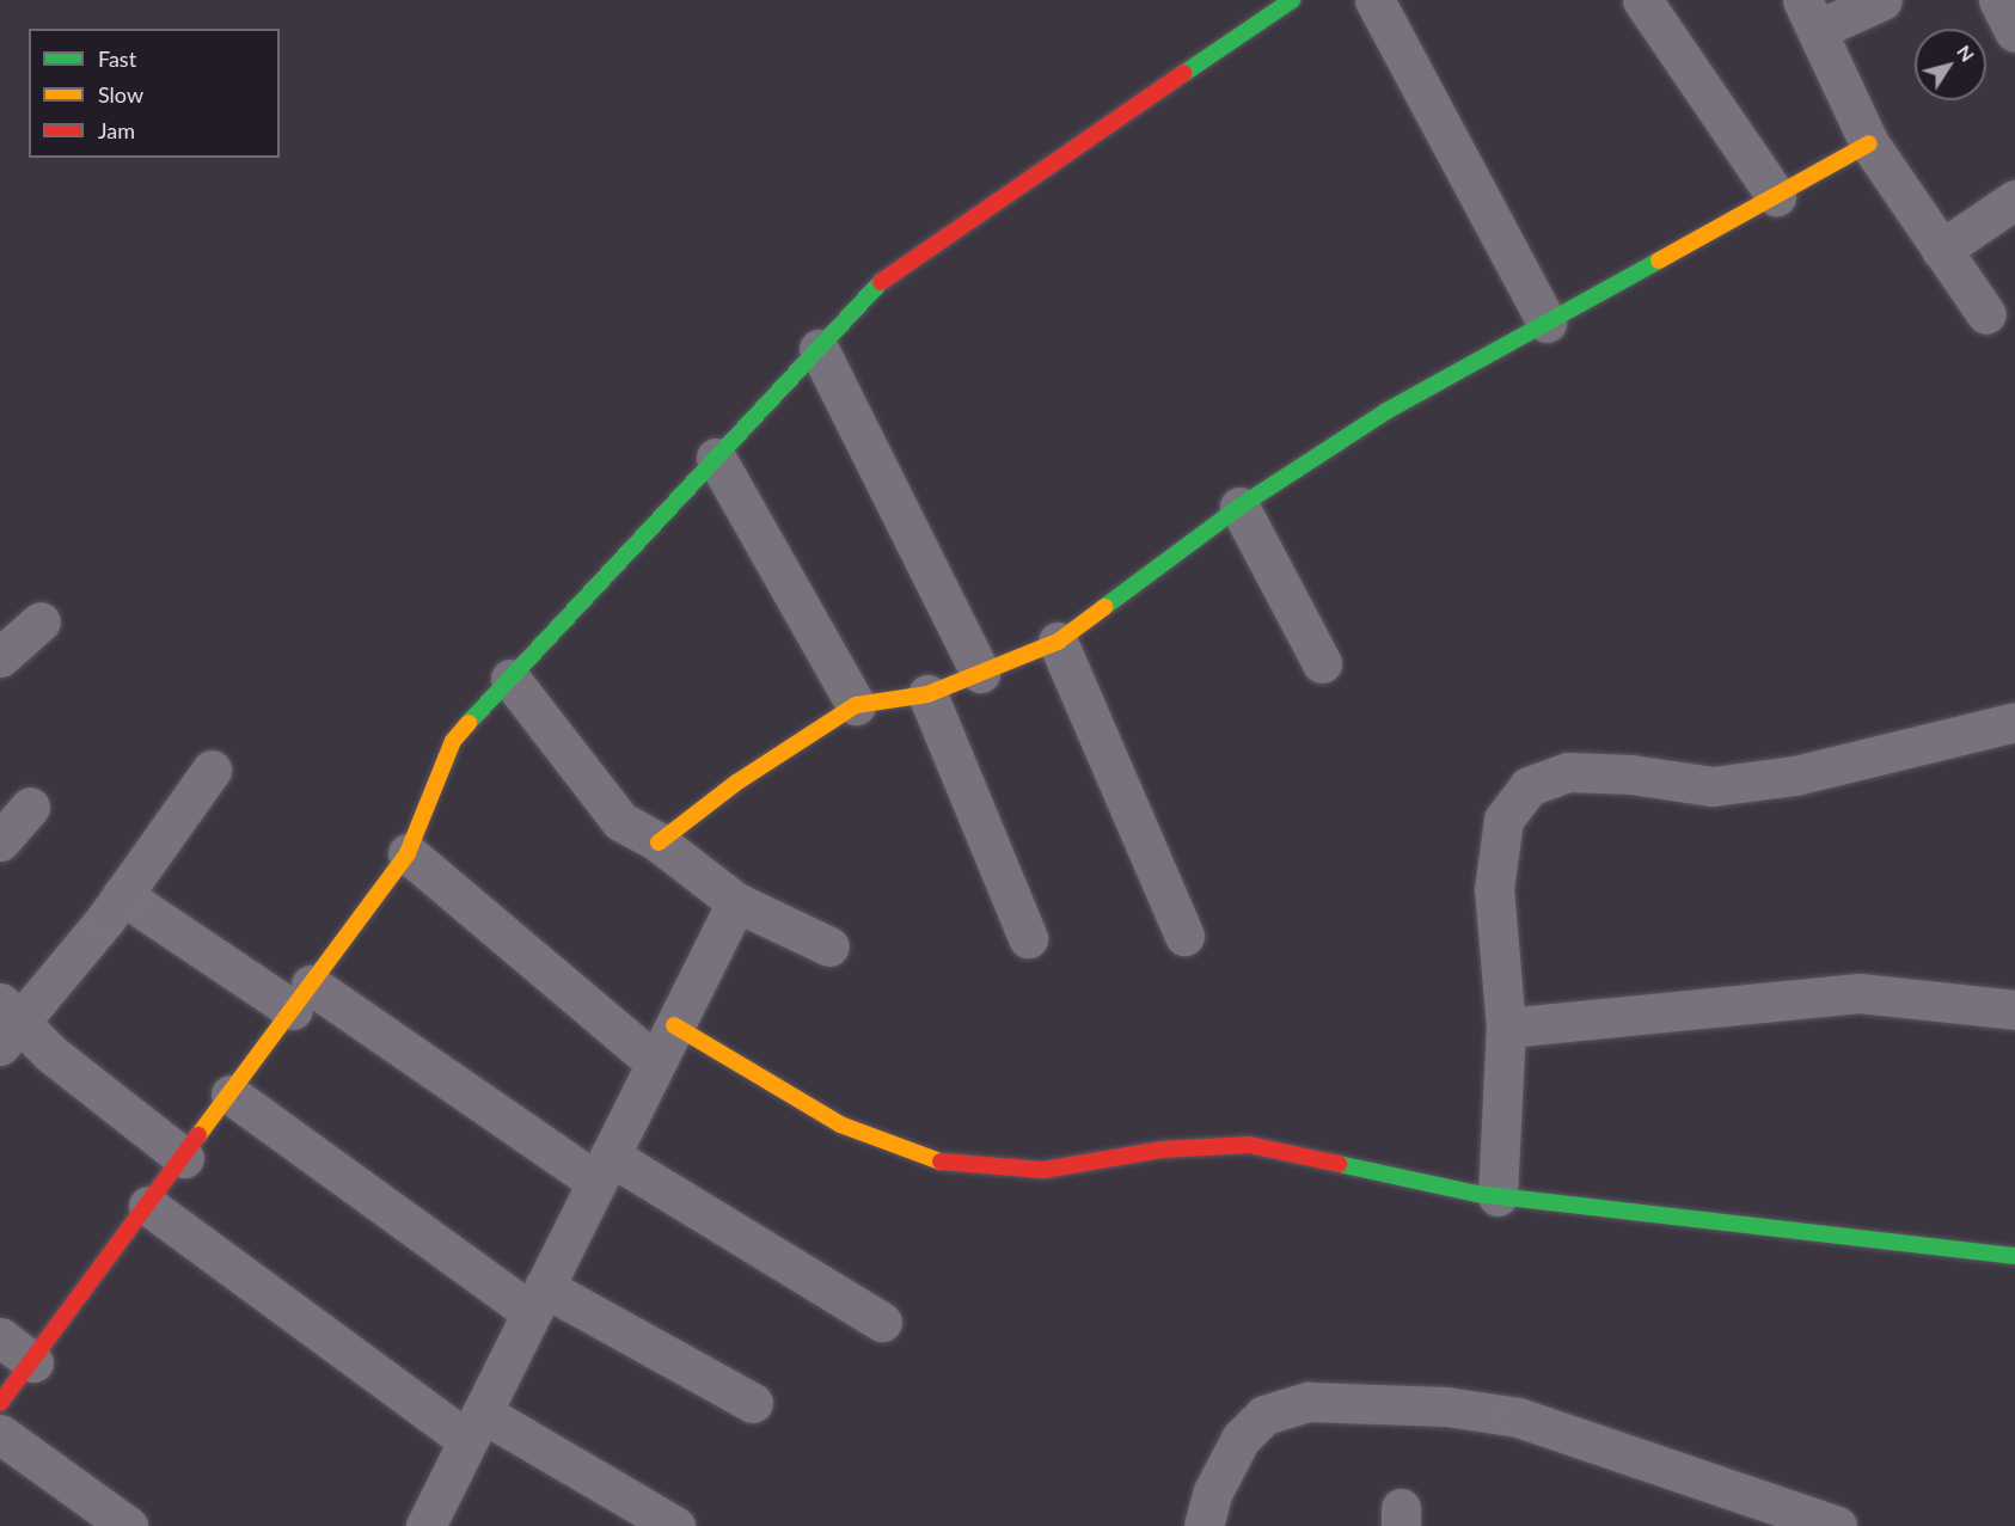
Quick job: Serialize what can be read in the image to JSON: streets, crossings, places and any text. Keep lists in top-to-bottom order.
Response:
{
  "legend": ["Fast", "Slow", "Jam"],
  "north": "top right"
}
